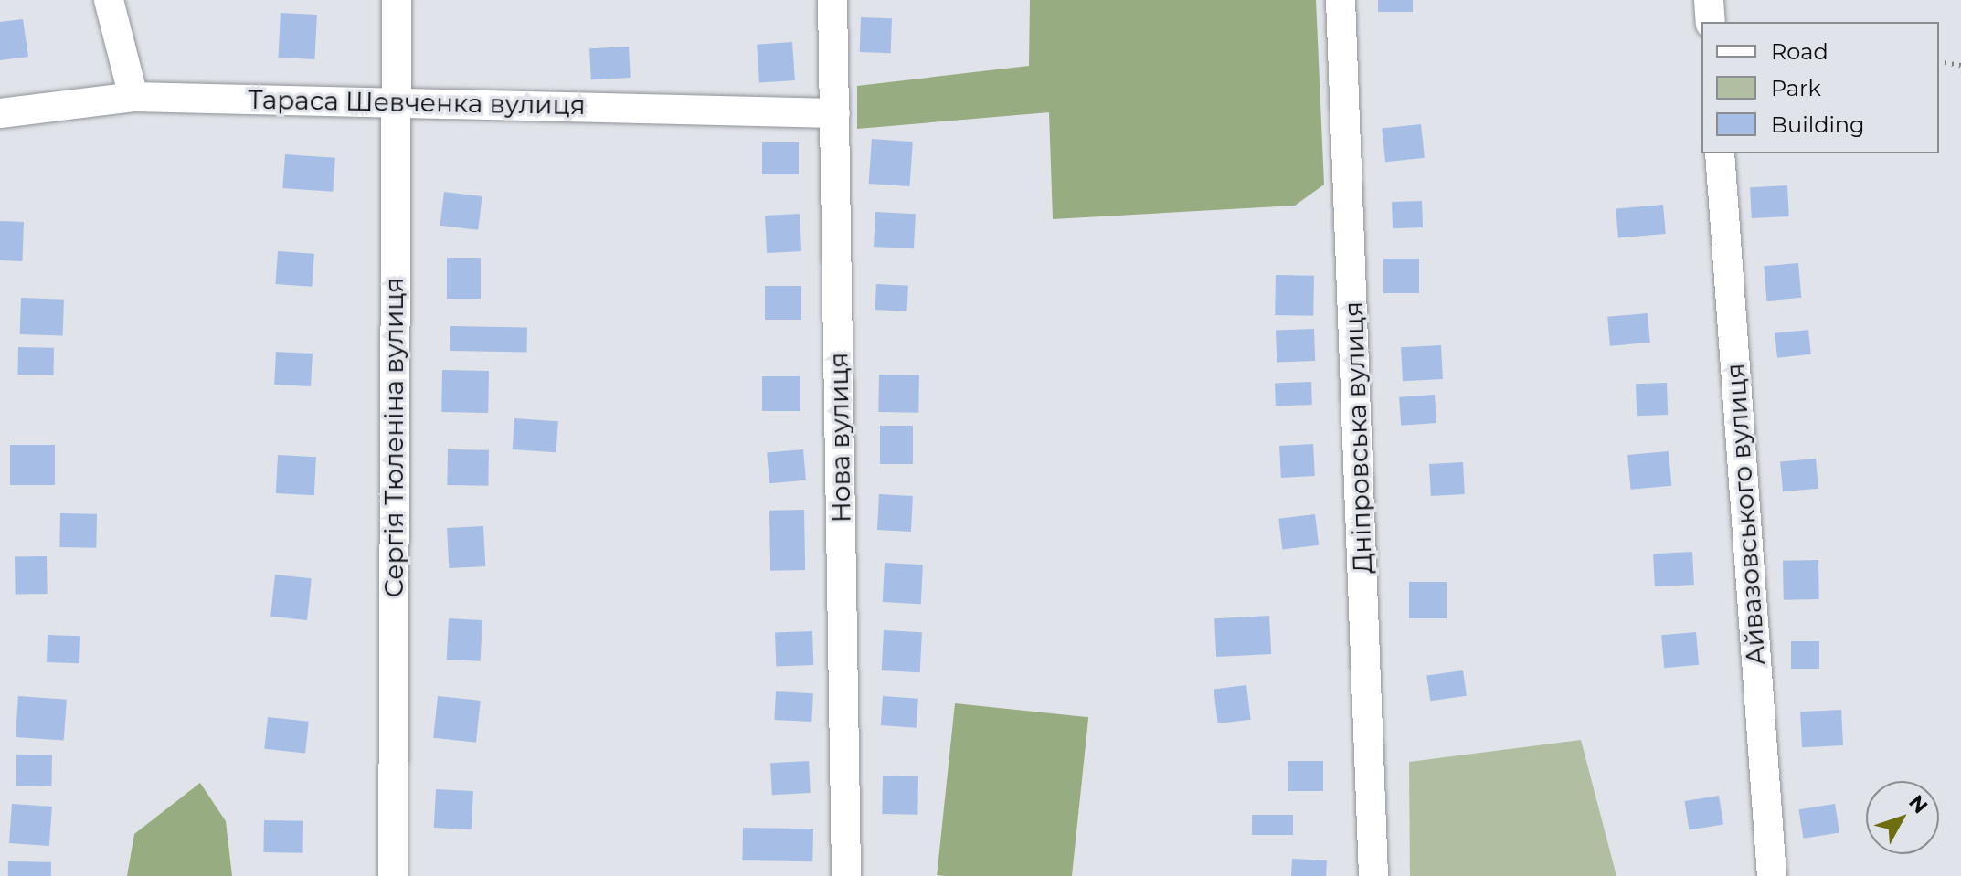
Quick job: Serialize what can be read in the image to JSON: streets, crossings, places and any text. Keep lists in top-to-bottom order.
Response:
{
  "streets": {
    "street": [
      "Тараса Шевченка вулиця",
      "Сергія Тюленіна вулиця",
      "Нова вулиця",
      "Дніпровська вулиця",
      "Айвазовського вулиця"
    ]
  },
  "crossings": [
    ["Тараса Шевченка вулиця", "Сергія Тюленіна вулиця"],
    ["Тараса Шевченка вулиця", "Нова вулиця"]
  ],
  "legend": ["Road", "Park", "Building"],
  "north": "top right"
}
